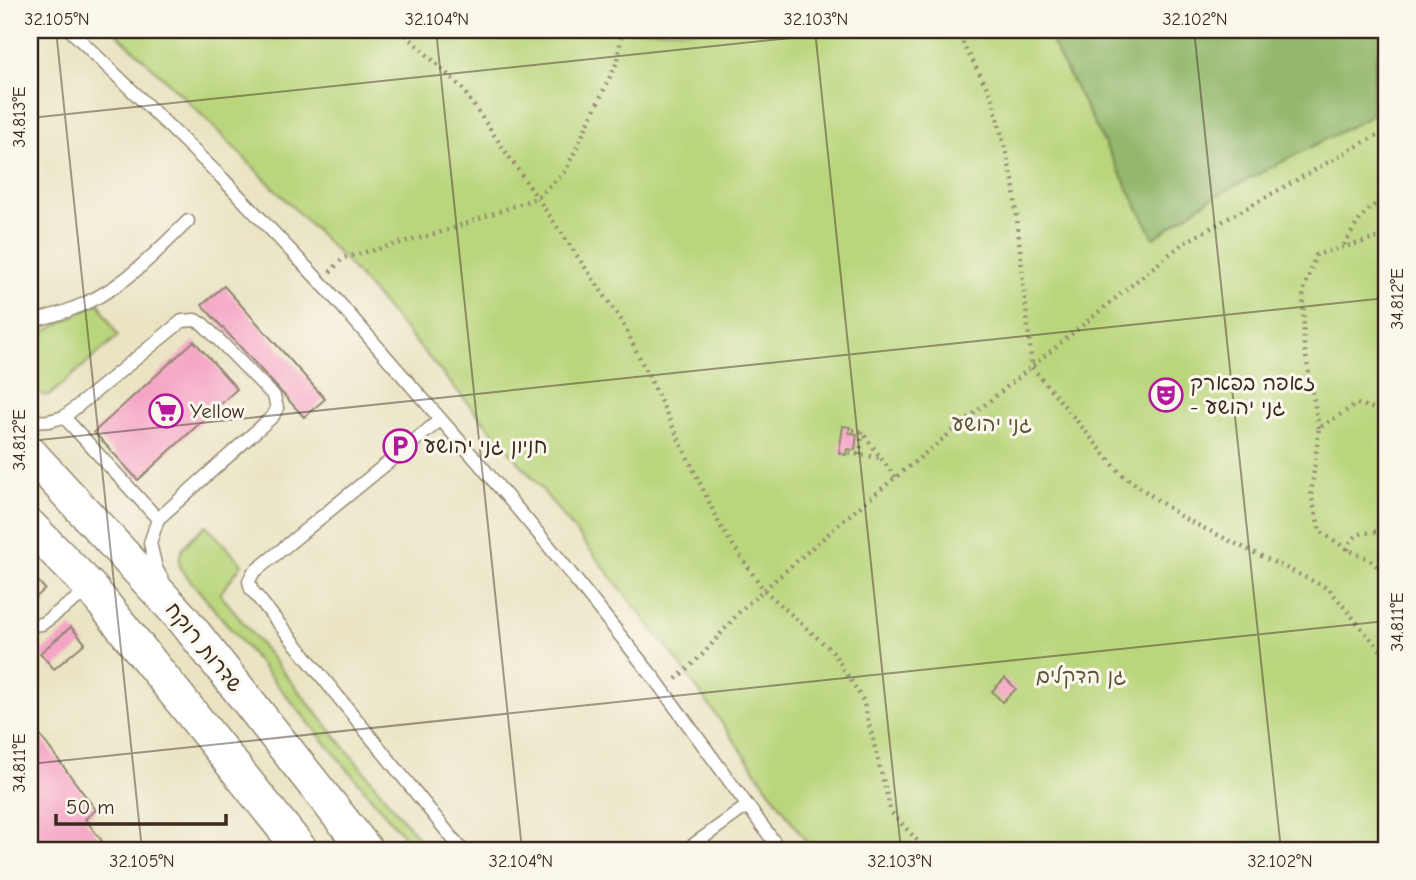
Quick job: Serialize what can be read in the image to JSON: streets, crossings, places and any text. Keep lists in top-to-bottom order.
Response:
{
  "streets": {
    "main road": ["שדרות רוקח"]
  },
  "parks": ["גני יהושע", "גן הדקלים"],
  "places": {
    "theatre": ["זאפה בפארק - גני יהושע"],
    "supermarket": ["Yellow"],
    "parking": ["חניון גני יהושע"]
  },
  "scale_bar": "50 m",
  "coordinates": [
    "32.105°N",
    "32.104°N",
    "32.103°N",
    "32.102°N",
    "34.813°E",
    "34.812°E",
    "34.811°E"
  ]
}
